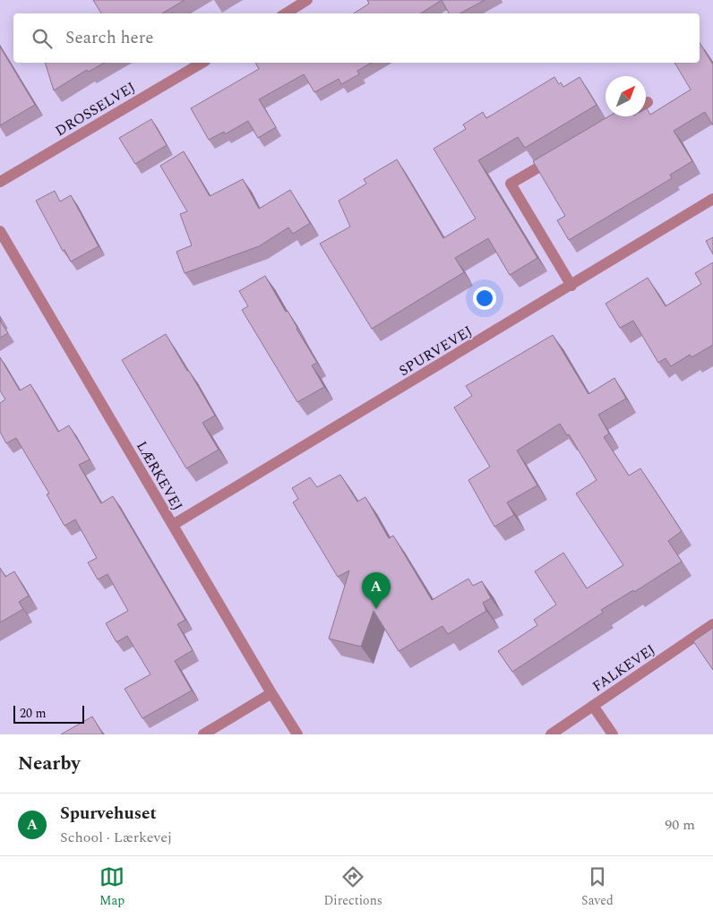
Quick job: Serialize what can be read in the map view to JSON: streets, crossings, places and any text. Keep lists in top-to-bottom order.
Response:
{
  "streets": {
    "street": [
      "DROSSELVEJ",
      "SPURVEVEJ",
      "LÆRKEVEJ",
      "FALKEVEJ"
    ]
  },
  "crossings": [
    ["SPURVEVEJ", "LÆRKEVEJ"]
  ],
  "scale_bar": "20 m",
  "north": "top right",
  "page": {
    "search": "Search here",
    "pins": "A",
    "scale": "20 m",
    "heading": "Nearby",
    "list": [
      {
        "mark": "A",
        "name": "Spurvehuset",
        "note": "School · Lærkevej",
        "value": "90 m"
      }
    ],
    "nav": ["Map", "Directions", "Saved"]
  }
}
